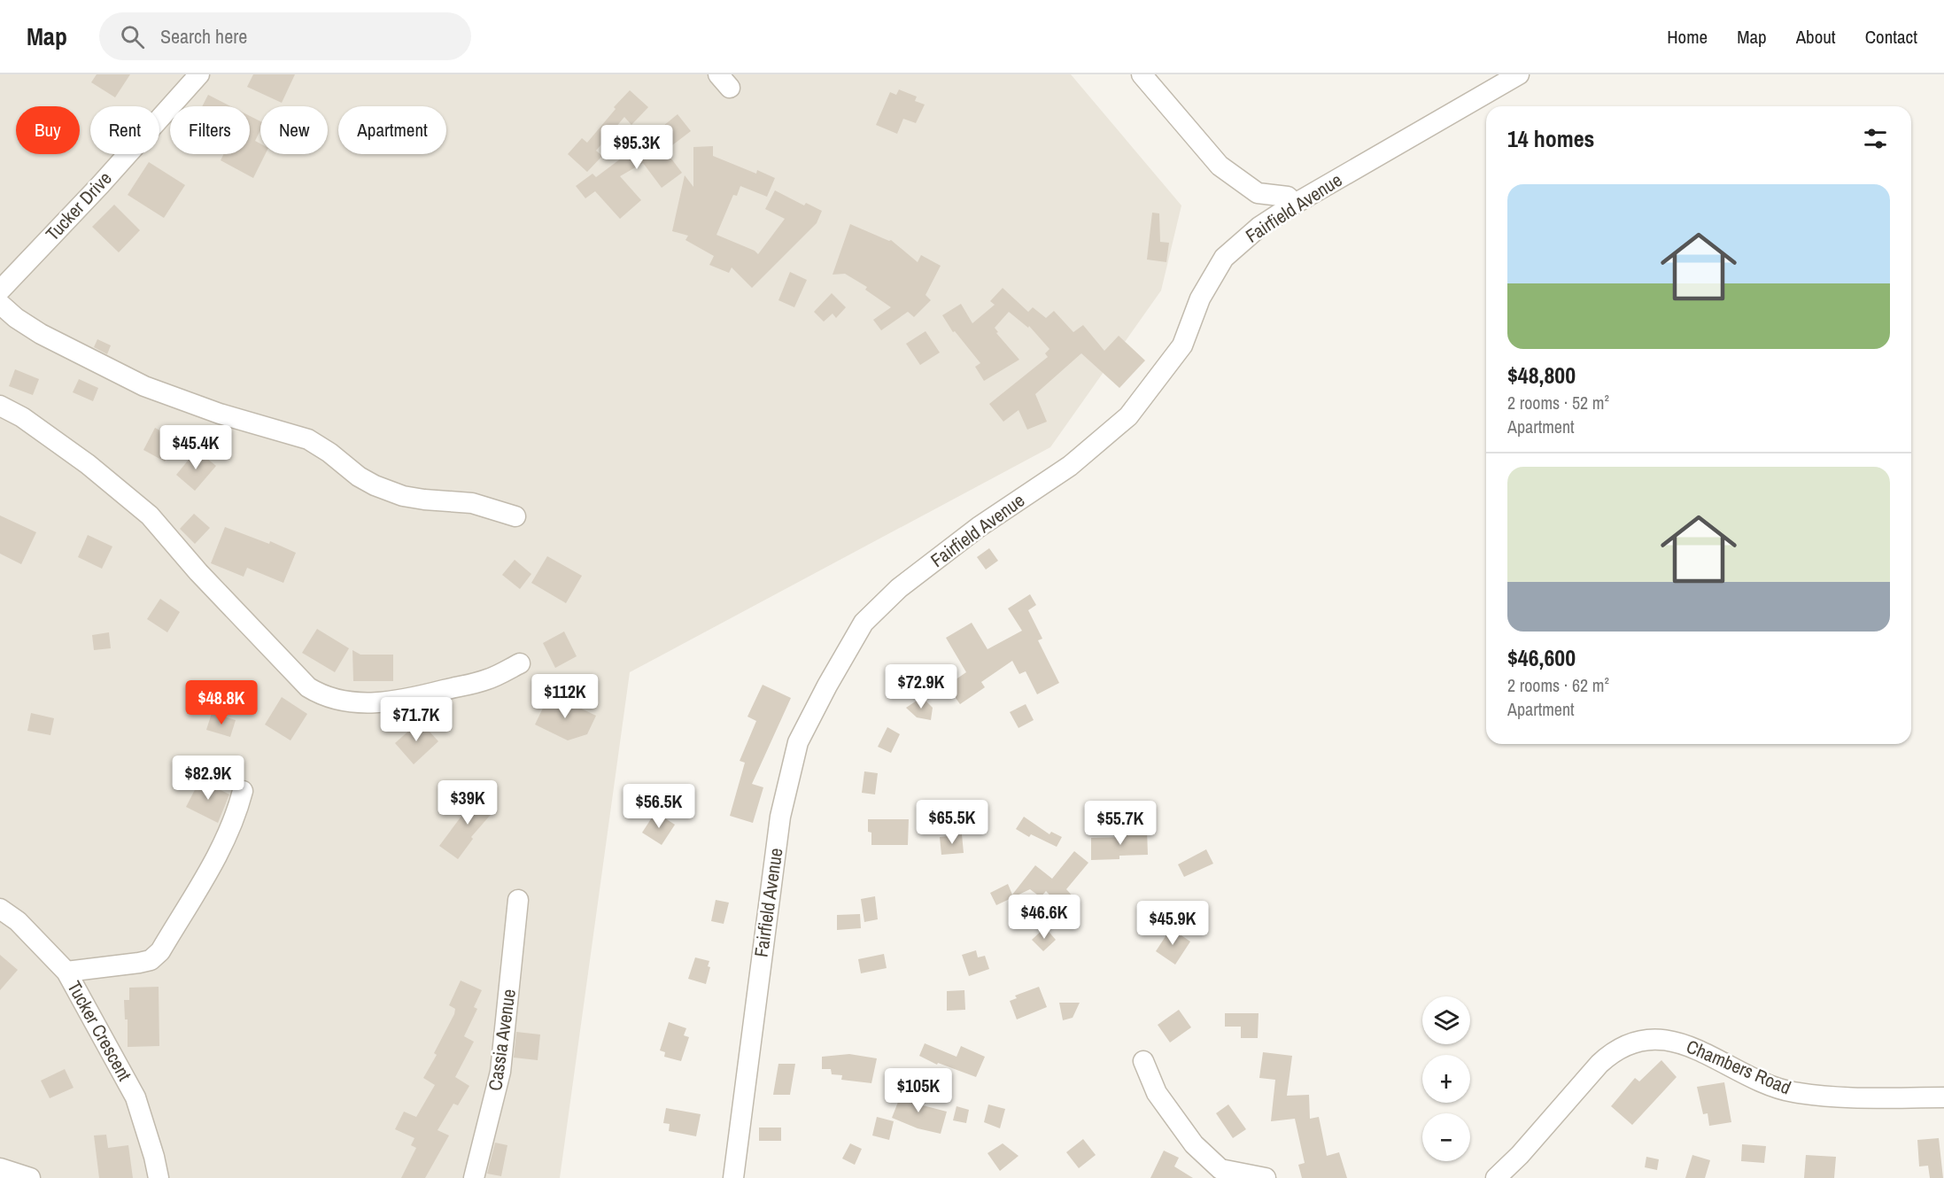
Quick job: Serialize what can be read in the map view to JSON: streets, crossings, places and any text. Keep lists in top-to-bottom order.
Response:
{
  "streets": {
    "street": [
      "Tucker Drive",
      "Fairfield Avenue",
      "Tucker Crescent",
      "Cassia Avenue",
      "Chambers Road"
    ]
  },
  "page": {
    "header": "Map",
    "search": "Search here",
    "nav": [
      "Home",
      "Map",
      "About",
      "Contact"
    ],
    "chip": [
      "Buy",
      "Rent",
      "Filters",
      "New",
      "Apartment"
    ],
    "heading": "14 homes",
    "price": [
      "$95.3K",
      "$45.4K",
      "$72.9K",
      "$112K",
      "$48.8K",
      "$71.7K",
      "$82.9K",
      "$39K",
      "$56.5K",
      "$65.5K",
      "$55.7K",
      "$46.6K",
      "$45.9K",
      "$105K"
    ],
    "list": [
      {
        "name": "$48,800",
        "note": "2 rooms · 52 m² · Apartment"
      },
      {
        "name": "$46,600",
        "note": "2 rooms · 62 m² · Apartment"
      }
    ],
    "map_buttons": ["+", "−"]
  }
}
